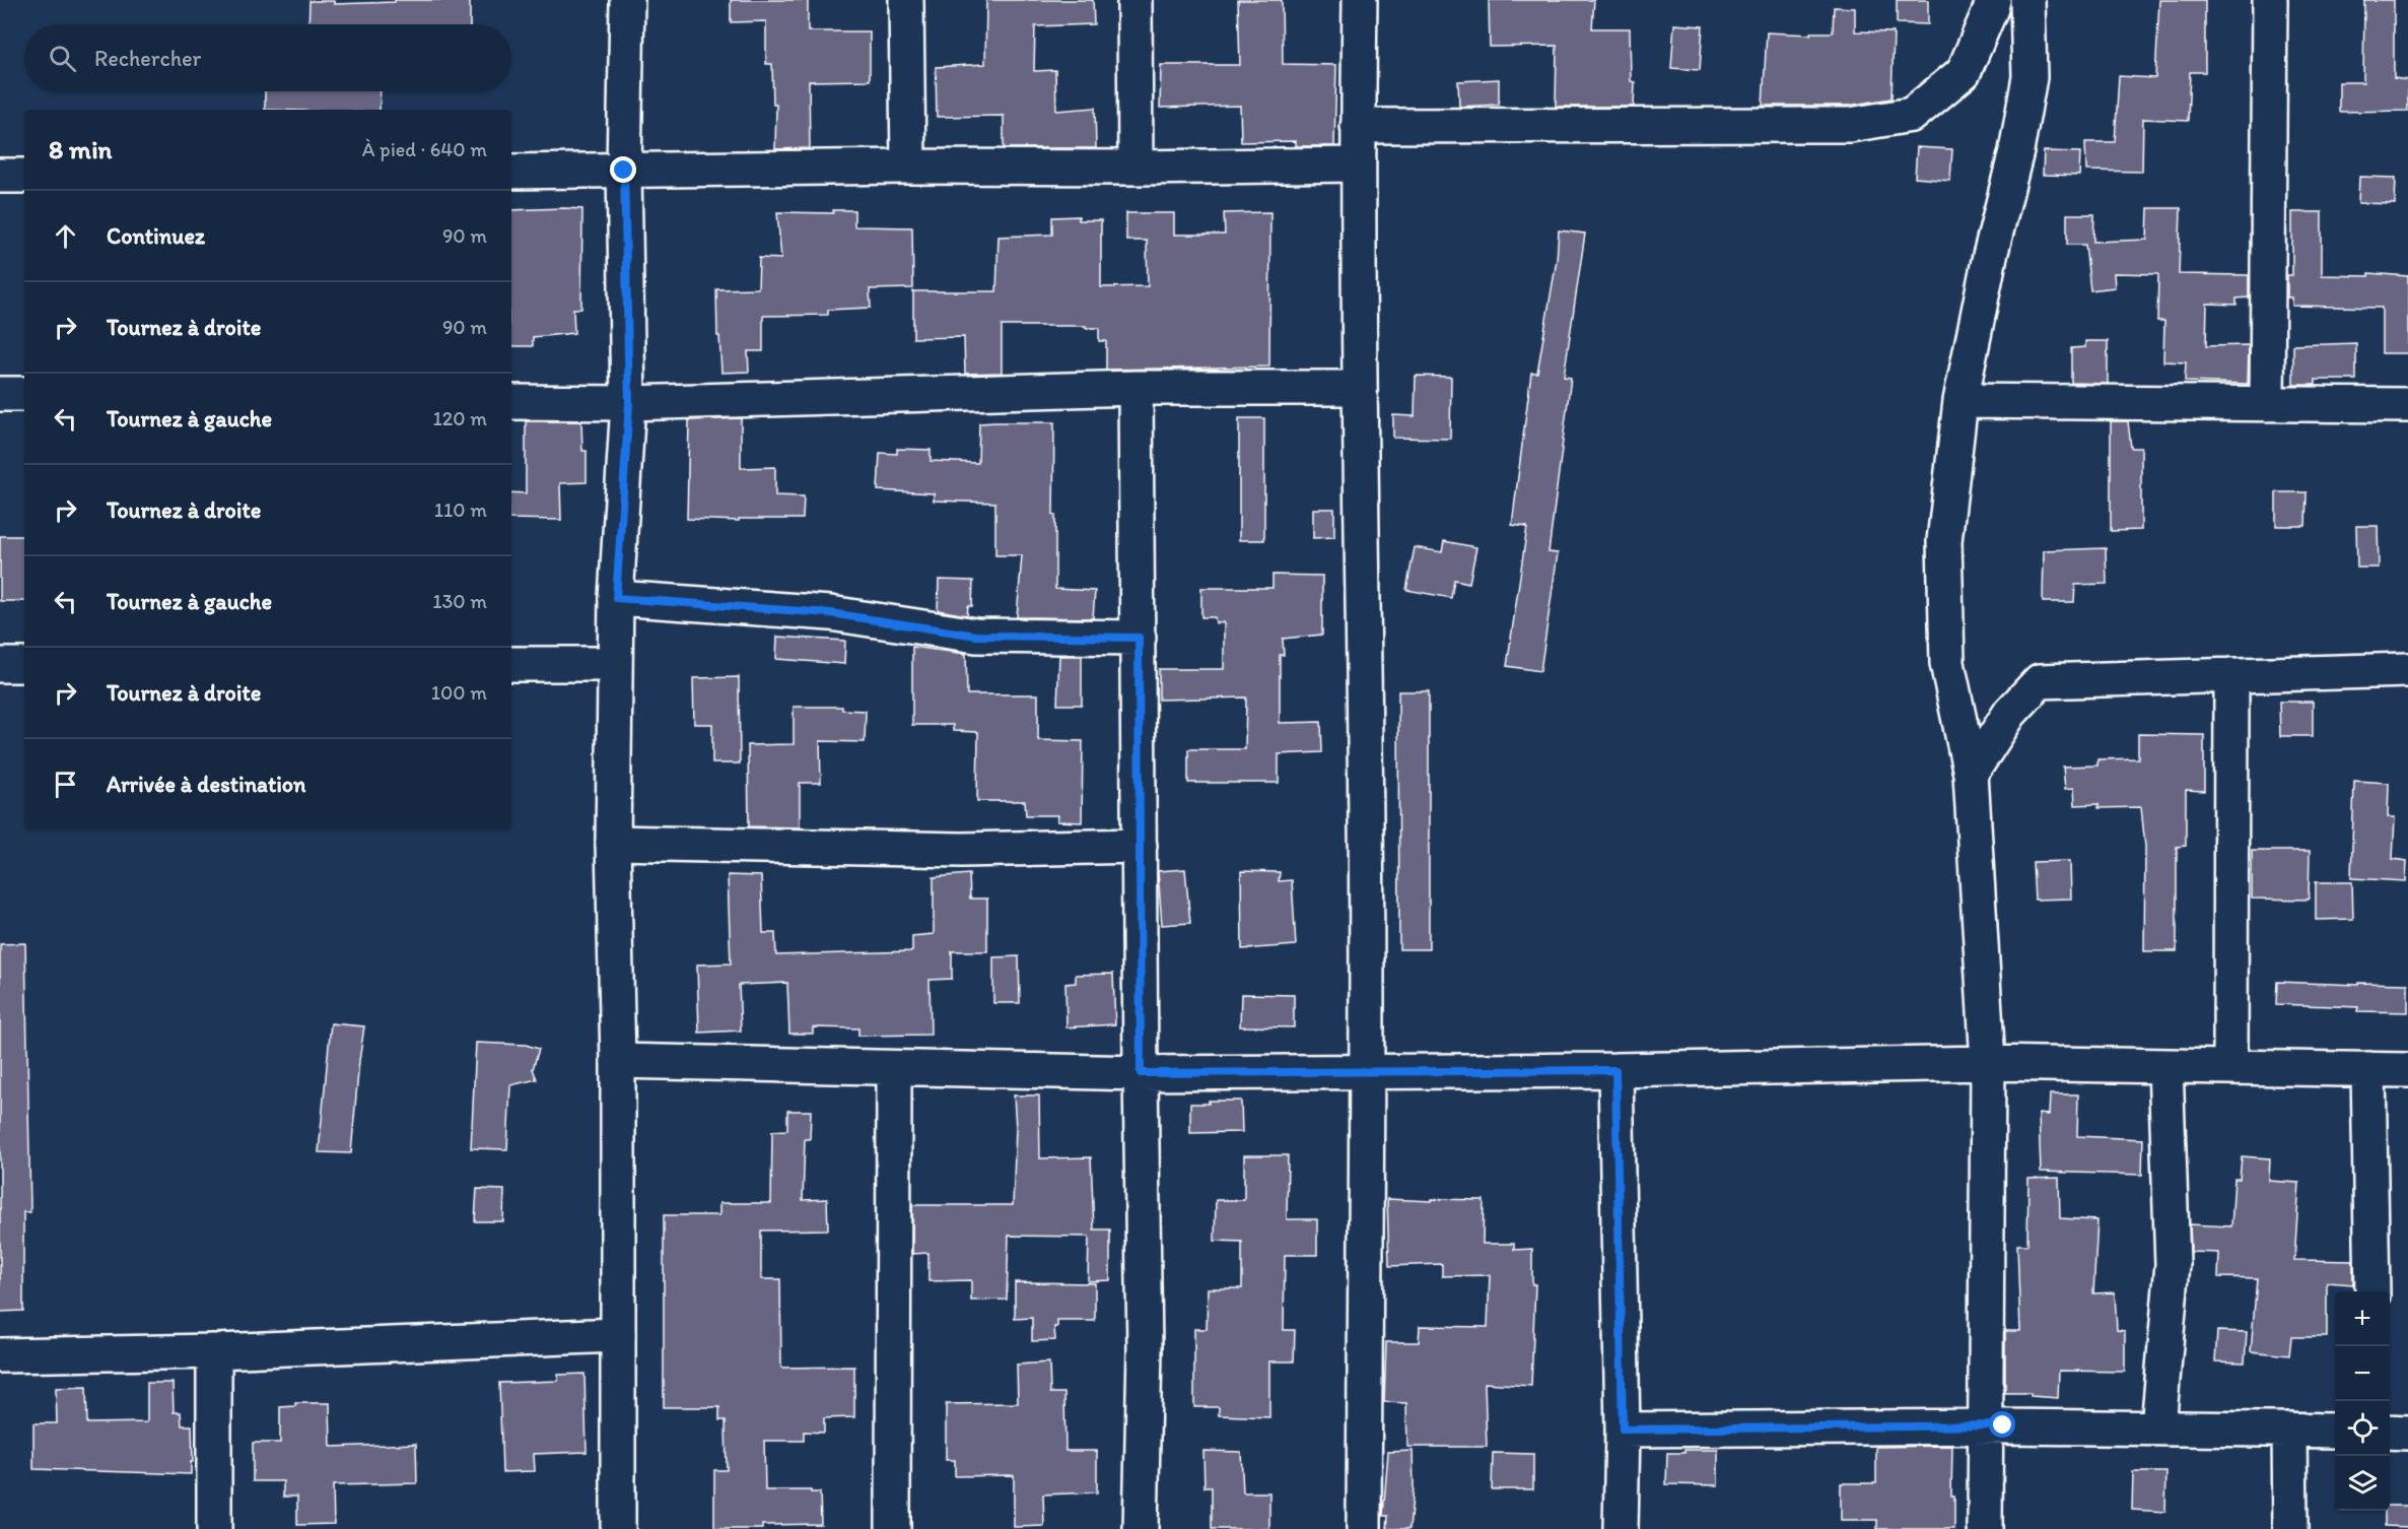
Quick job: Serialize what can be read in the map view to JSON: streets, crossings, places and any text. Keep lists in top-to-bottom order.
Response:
{
  "page": {
    "search": "Rechercher",
    "heading": ["8 min", "À pied · 640 m"],
    "list": [
      ["Continuez", "90 m"],
      ["Tournez à droite", "90 m"],
      ["Tournez à gauche", "120 m"],
      ["Tournez à droite", "110 m"],
      ["Tournez à gauche", "130 m"],
      ["Tournez à droite", "100 m"],
      "Arrivée à destination"
    ],
    "map_buttons": ["+", "−"]
  }
}
